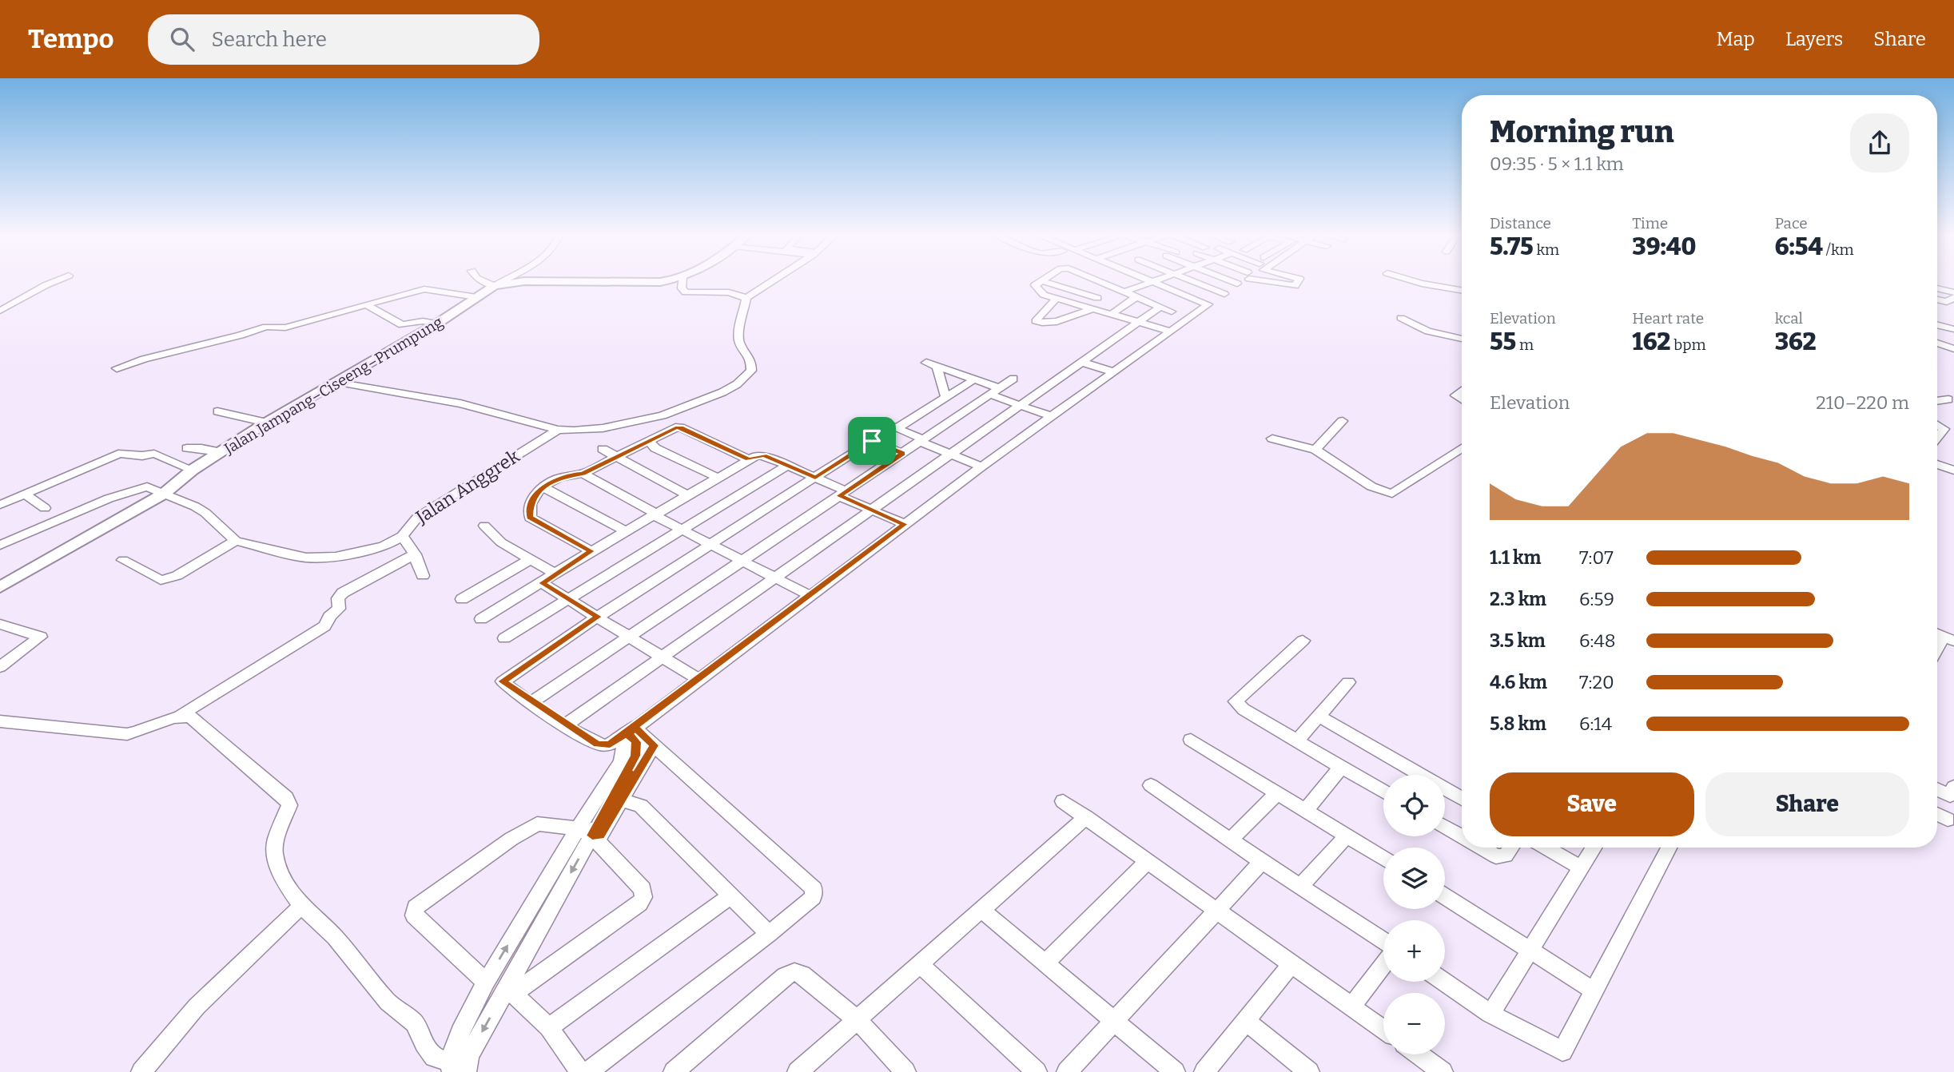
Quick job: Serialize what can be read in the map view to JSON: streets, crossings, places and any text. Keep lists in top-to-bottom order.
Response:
{
  "streets": {
    "main road": ["Jalan Jampang–Ciseeng–Prumpung"],
    "street": ["Jalan Anggrek"]
  },
  "crossings": [
    ["Jalan Jampang–Ciseeng–Prumpung", "Jalan Anggrek"]
  ],
  "page": {
    "header": "Tempo",
    "search": "Search here",
    "nav": ["Map", "Layers", "Share"],
    "heading": ["Morning run", "09:35 · 5 × 1.1 km"],
    "stats": [
      ["Distance", "5.75 km"],
      ["Time", "39:40"],
      ["Pace", "6:54 /km"],
      ["Elevation", "55 m"],
      ["Heart rate", "162 bpm"],
      ["kcal", "362"]
    ],
    "chart": ["Elevation", "210–220 m"],
    "list": [
      {
        "name": "1.1 km",
        "note": "7:07"
      },
      {
        "name": "2.3 km",
        "note": "6:59"
      },
      {
        "name": "3.5 km",
        "note": "6:48"
      },
      {
        "name": "4.6 km",
        "note": "7:20"
      },
      {
        "name": "5.8 km",
        "note": "6:14"
      }
    ],
    "buttons": ["Save", "Share"],
    "map_buttons": ["+", "−"]
  }
}
